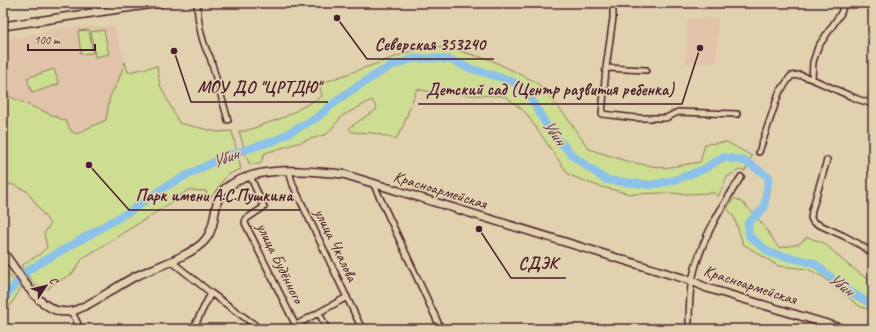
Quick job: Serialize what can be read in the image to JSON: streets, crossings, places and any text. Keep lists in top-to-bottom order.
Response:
{
  "streets": {
    "street": ["Красноармейская", "улица Чкалова", "улица Будённого"]
  },
  "crossings": [
    ["Красноармейская", "улица Чкалова"],
    ["Красноармейская", "улица Будённого"]
  ],
  "water": ["Убин"],
  "places": [
    "Северская 353240",
    "Детский сад (Центр развития ребенка)",
    "МОУ ДО \"ЦРТДЮ\"",
    "Парк имени А.С.Пушкина",
    "СДЭК"
  ],
  "scale_bar": "100 m",
  "north": "top right"
}
